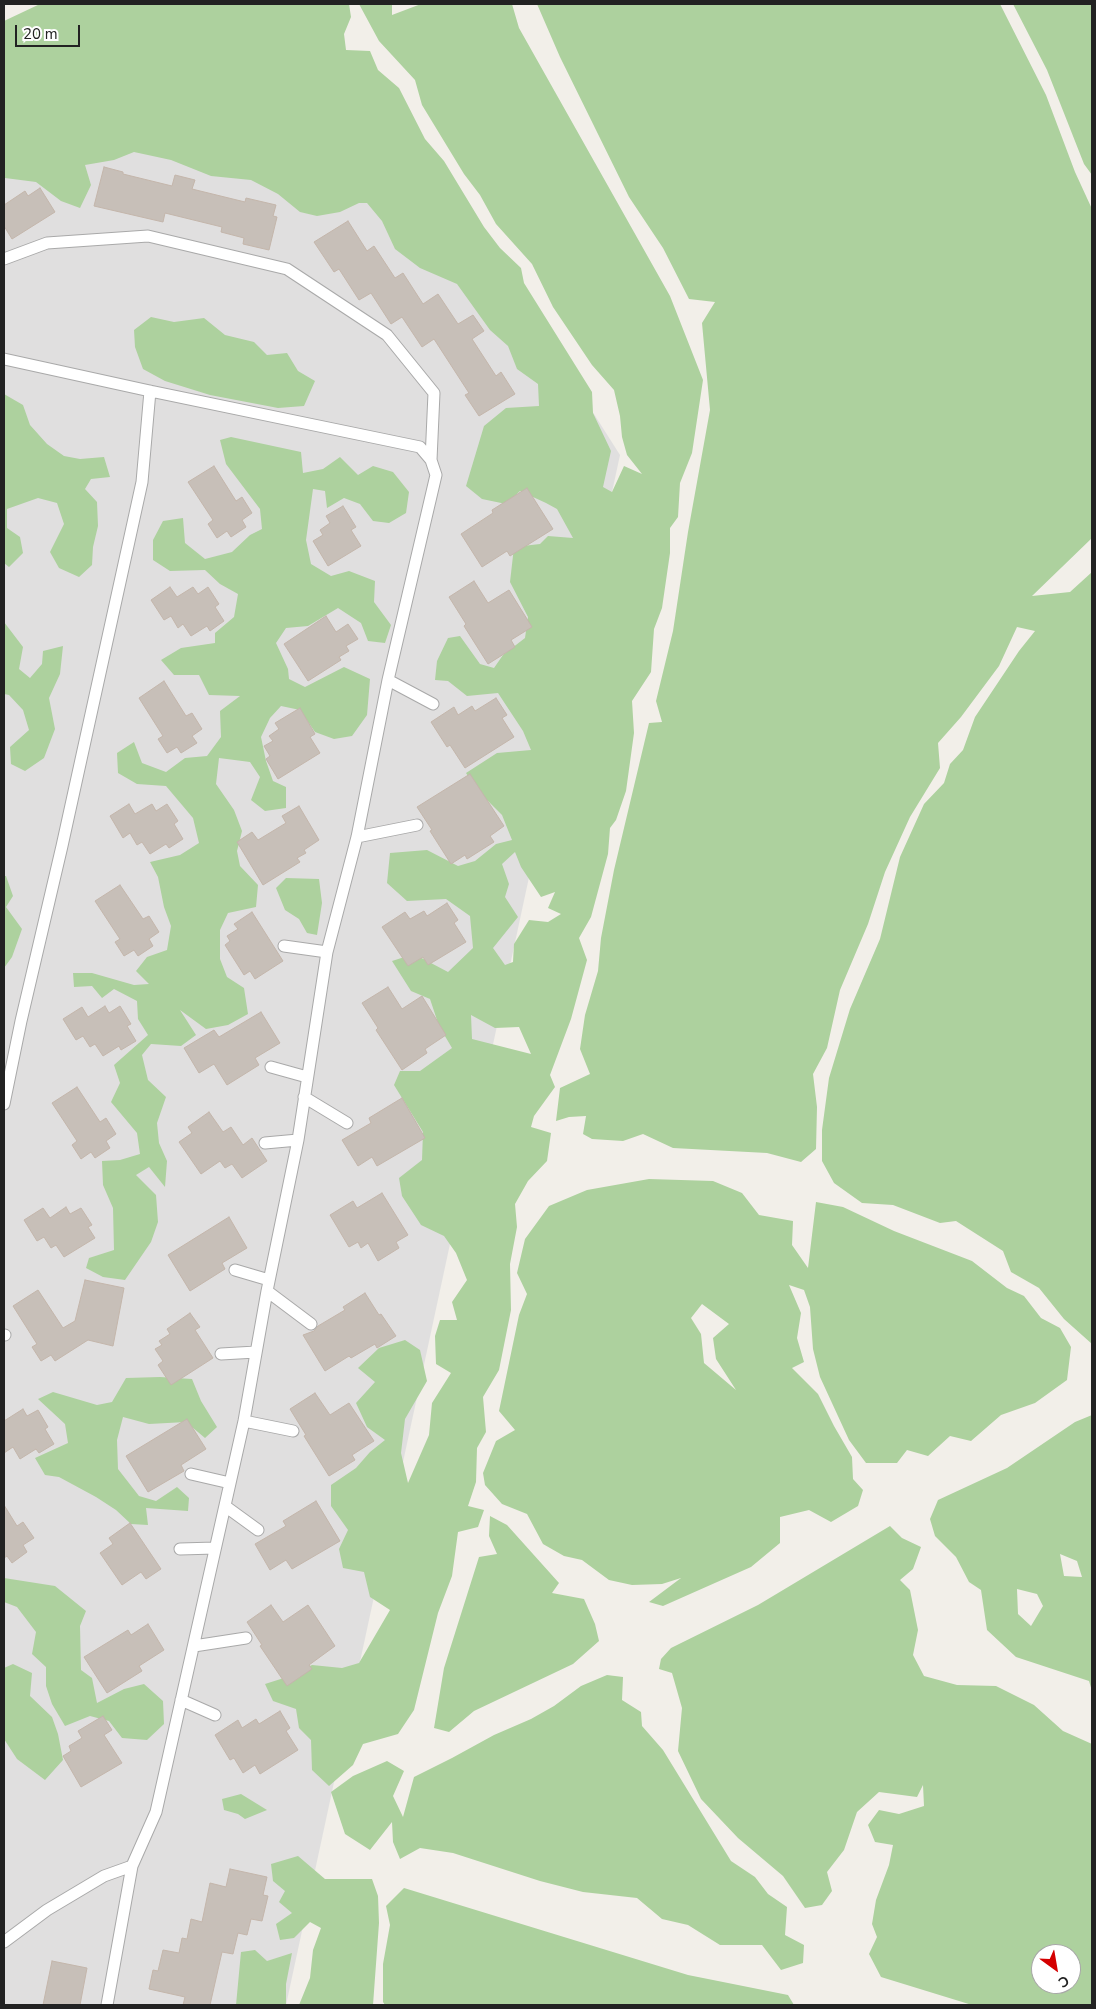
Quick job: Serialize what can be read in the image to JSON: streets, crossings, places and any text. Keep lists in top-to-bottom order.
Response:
{
  "scale_bar": "20 m",
  "north": "bottom right"
}
